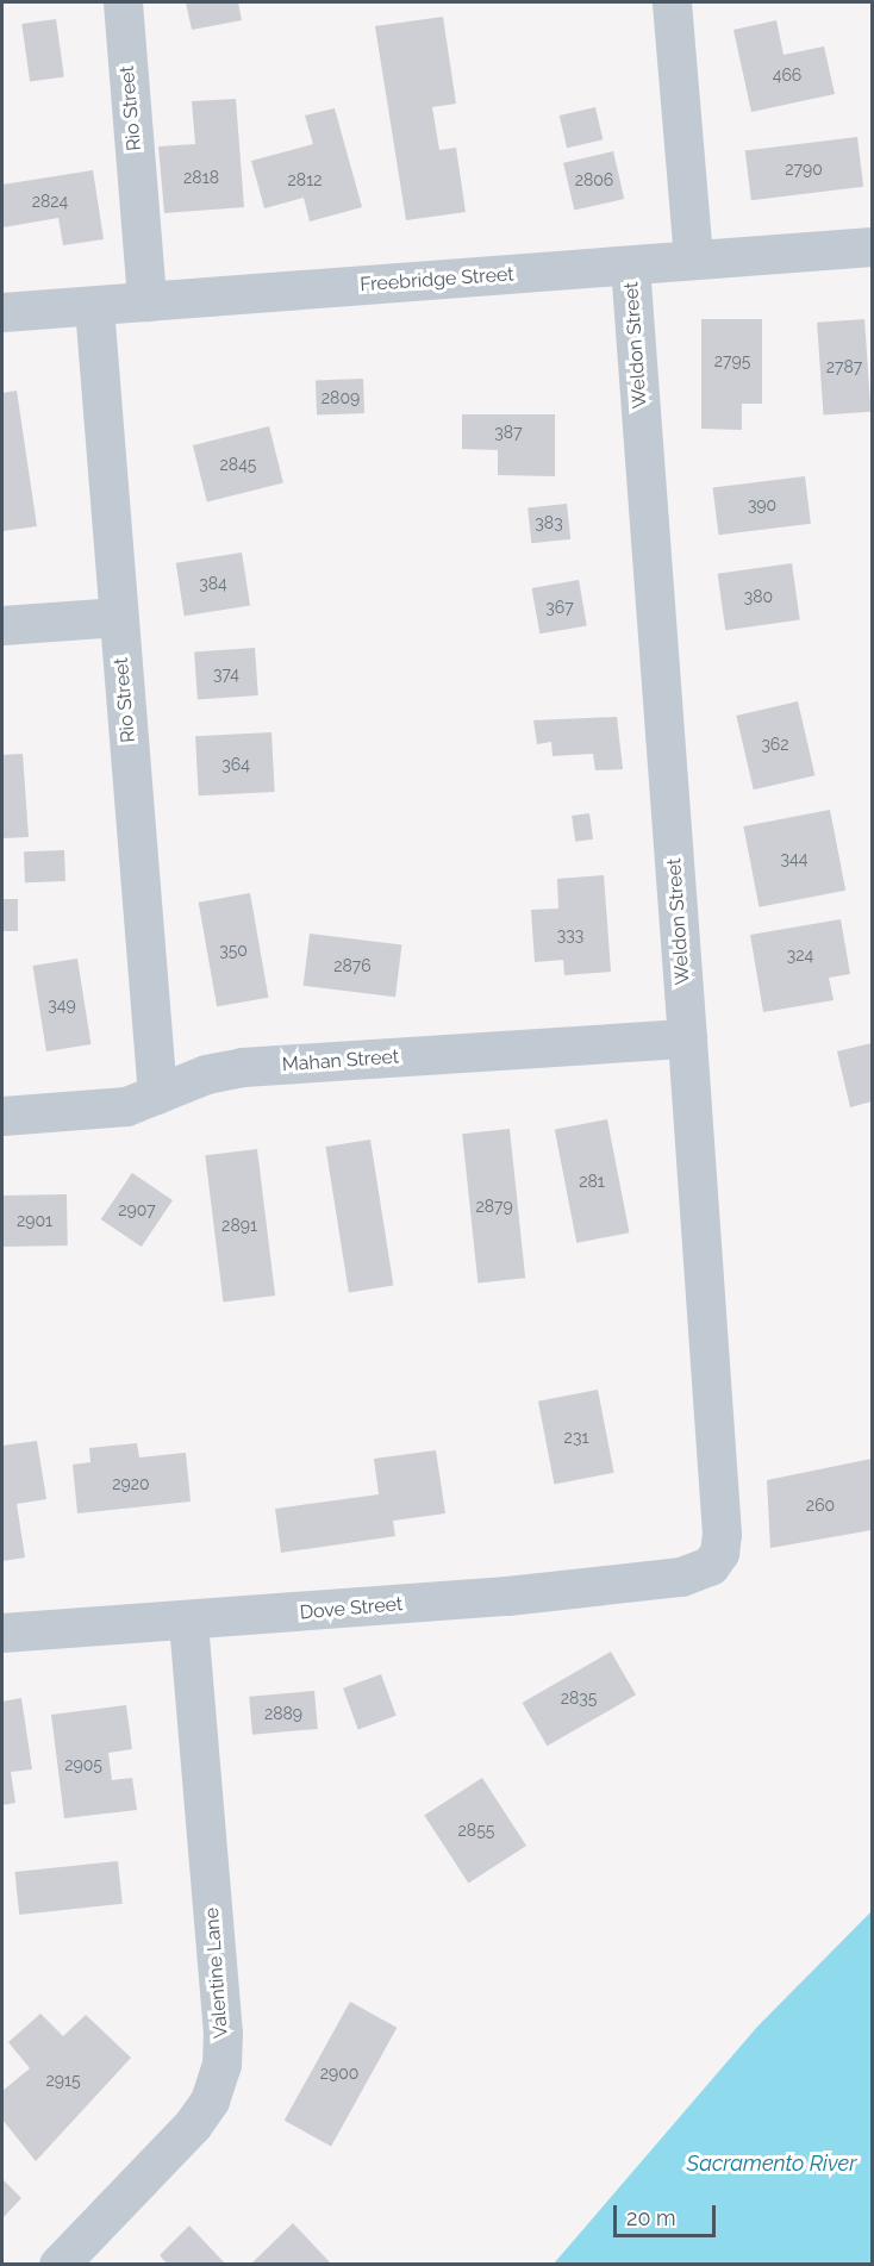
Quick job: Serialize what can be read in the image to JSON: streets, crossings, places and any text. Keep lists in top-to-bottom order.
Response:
{
  "streets": {
    "street": [
      "Rio Street",
      "Freebridge Street",
      "Weldon Street",
      "Mahan Street",
      "Dove Street",
      "Valentine Lane"
    ]
  },
  "crossings": [
    ["Rio Street", "Freebridge Street"],
    ["Rio Street", "Mahan Street"],
    ["Freebridge Street", "Weldon Street"],
    ["Weldon Street", "Mahan Street"],
    ["Weldon Street", "Dove Street"],
    ["Dove Street", "Valentine Lane"]
  ],
  "water": ["Sacramento River"],
  "house_numbers": [
    "466",
    "2790",
    "2818",
    "2812",
    "2806",
    "2824",
    "2795",
    "2787",
    "2809",
    "387",
    "2845",
    "390",
    "383",
    "384",
    "380",
    "367",
    "374",
    "362",
    "364",
    "344",
    "333",
    "350",
    "324",
    "2876",
    "349",
    "281",
    "2879",
    "2907",
    "2901",
    "2891",
    "231",
    "2920",
    "260",
    "2835",
    "2889",
    "2905",
    "2855",
    "2900",
    "2915"
  ],
  "scale_bar": "20 m"
}
